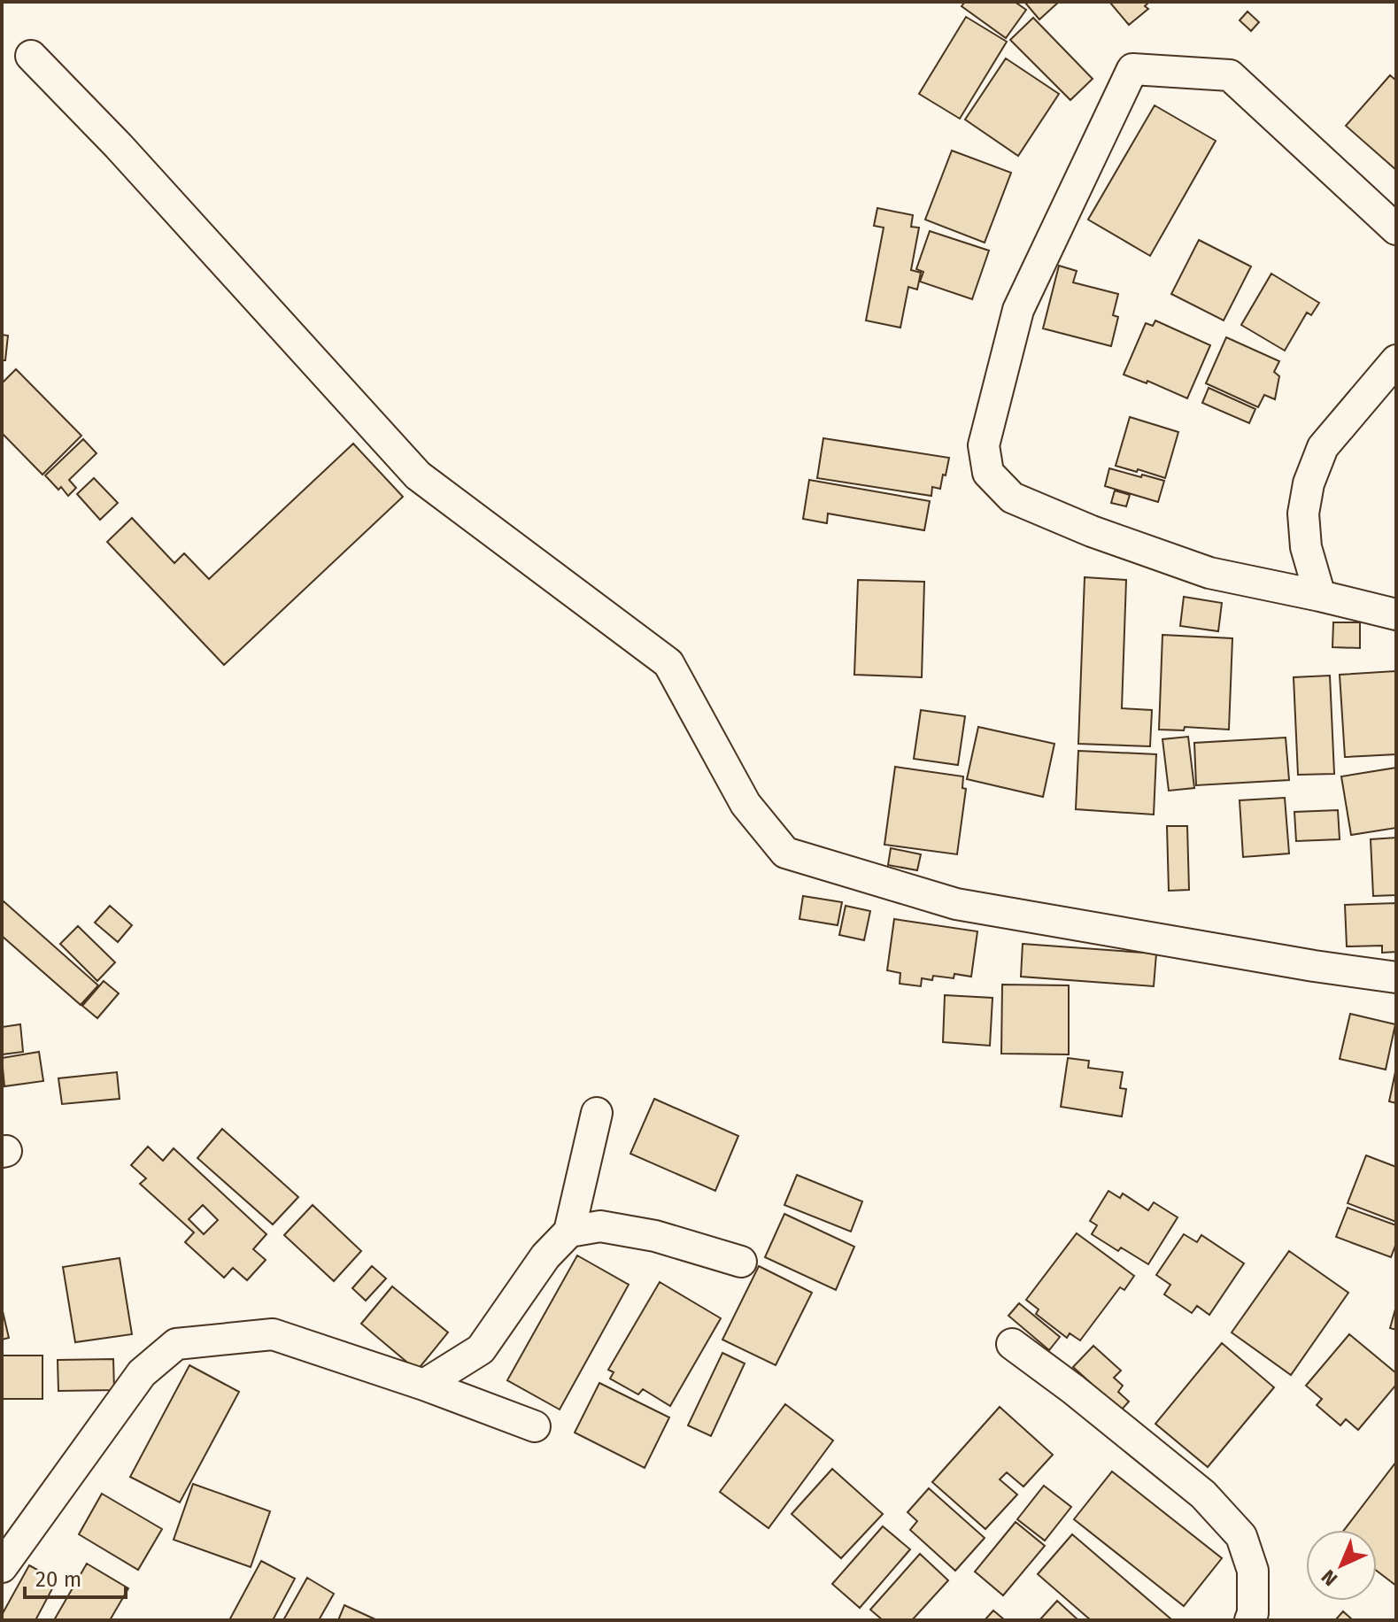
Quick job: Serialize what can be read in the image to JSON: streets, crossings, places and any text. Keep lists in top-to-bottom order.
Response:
{
  "scale_bar": "20 m",
  "north": "bottom left"
}
